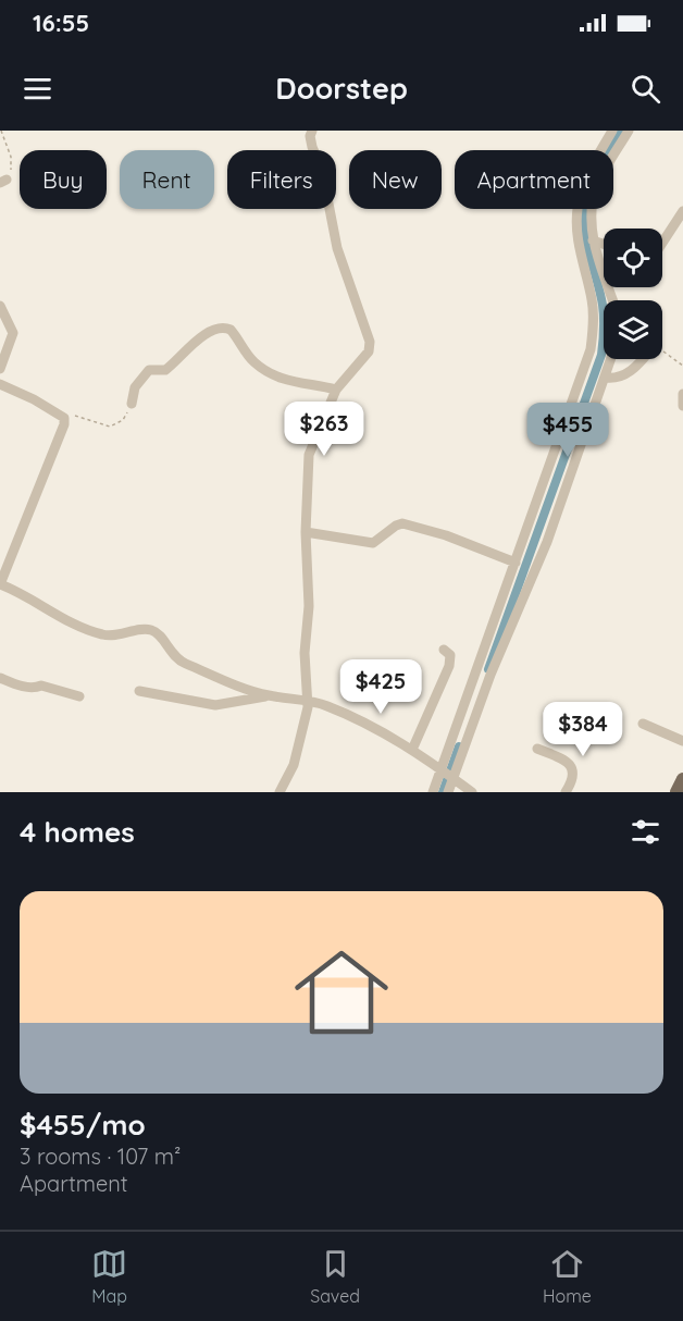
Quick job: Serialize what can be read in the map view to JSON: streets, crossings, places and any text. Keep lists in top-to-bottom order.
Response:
{
  "page": {
    "status": "16:55",
    "header": "Doorstep",
    "chip": [
      "Buy",
      "Rent",
      "Filters",
      "New",
      "Apartment"
    ],
    "price": [
      "$263",
      "$455",
      "$425",
      "$384"
    ],
    "heading": "4 homes",
    "list": [
      {
        "name": "$455/mo",
        "note": "3 rooms · 107 m² · Apartment"
      }
    ],
    "tabs": ["Map", "Saved", "Home"]
  }
}
